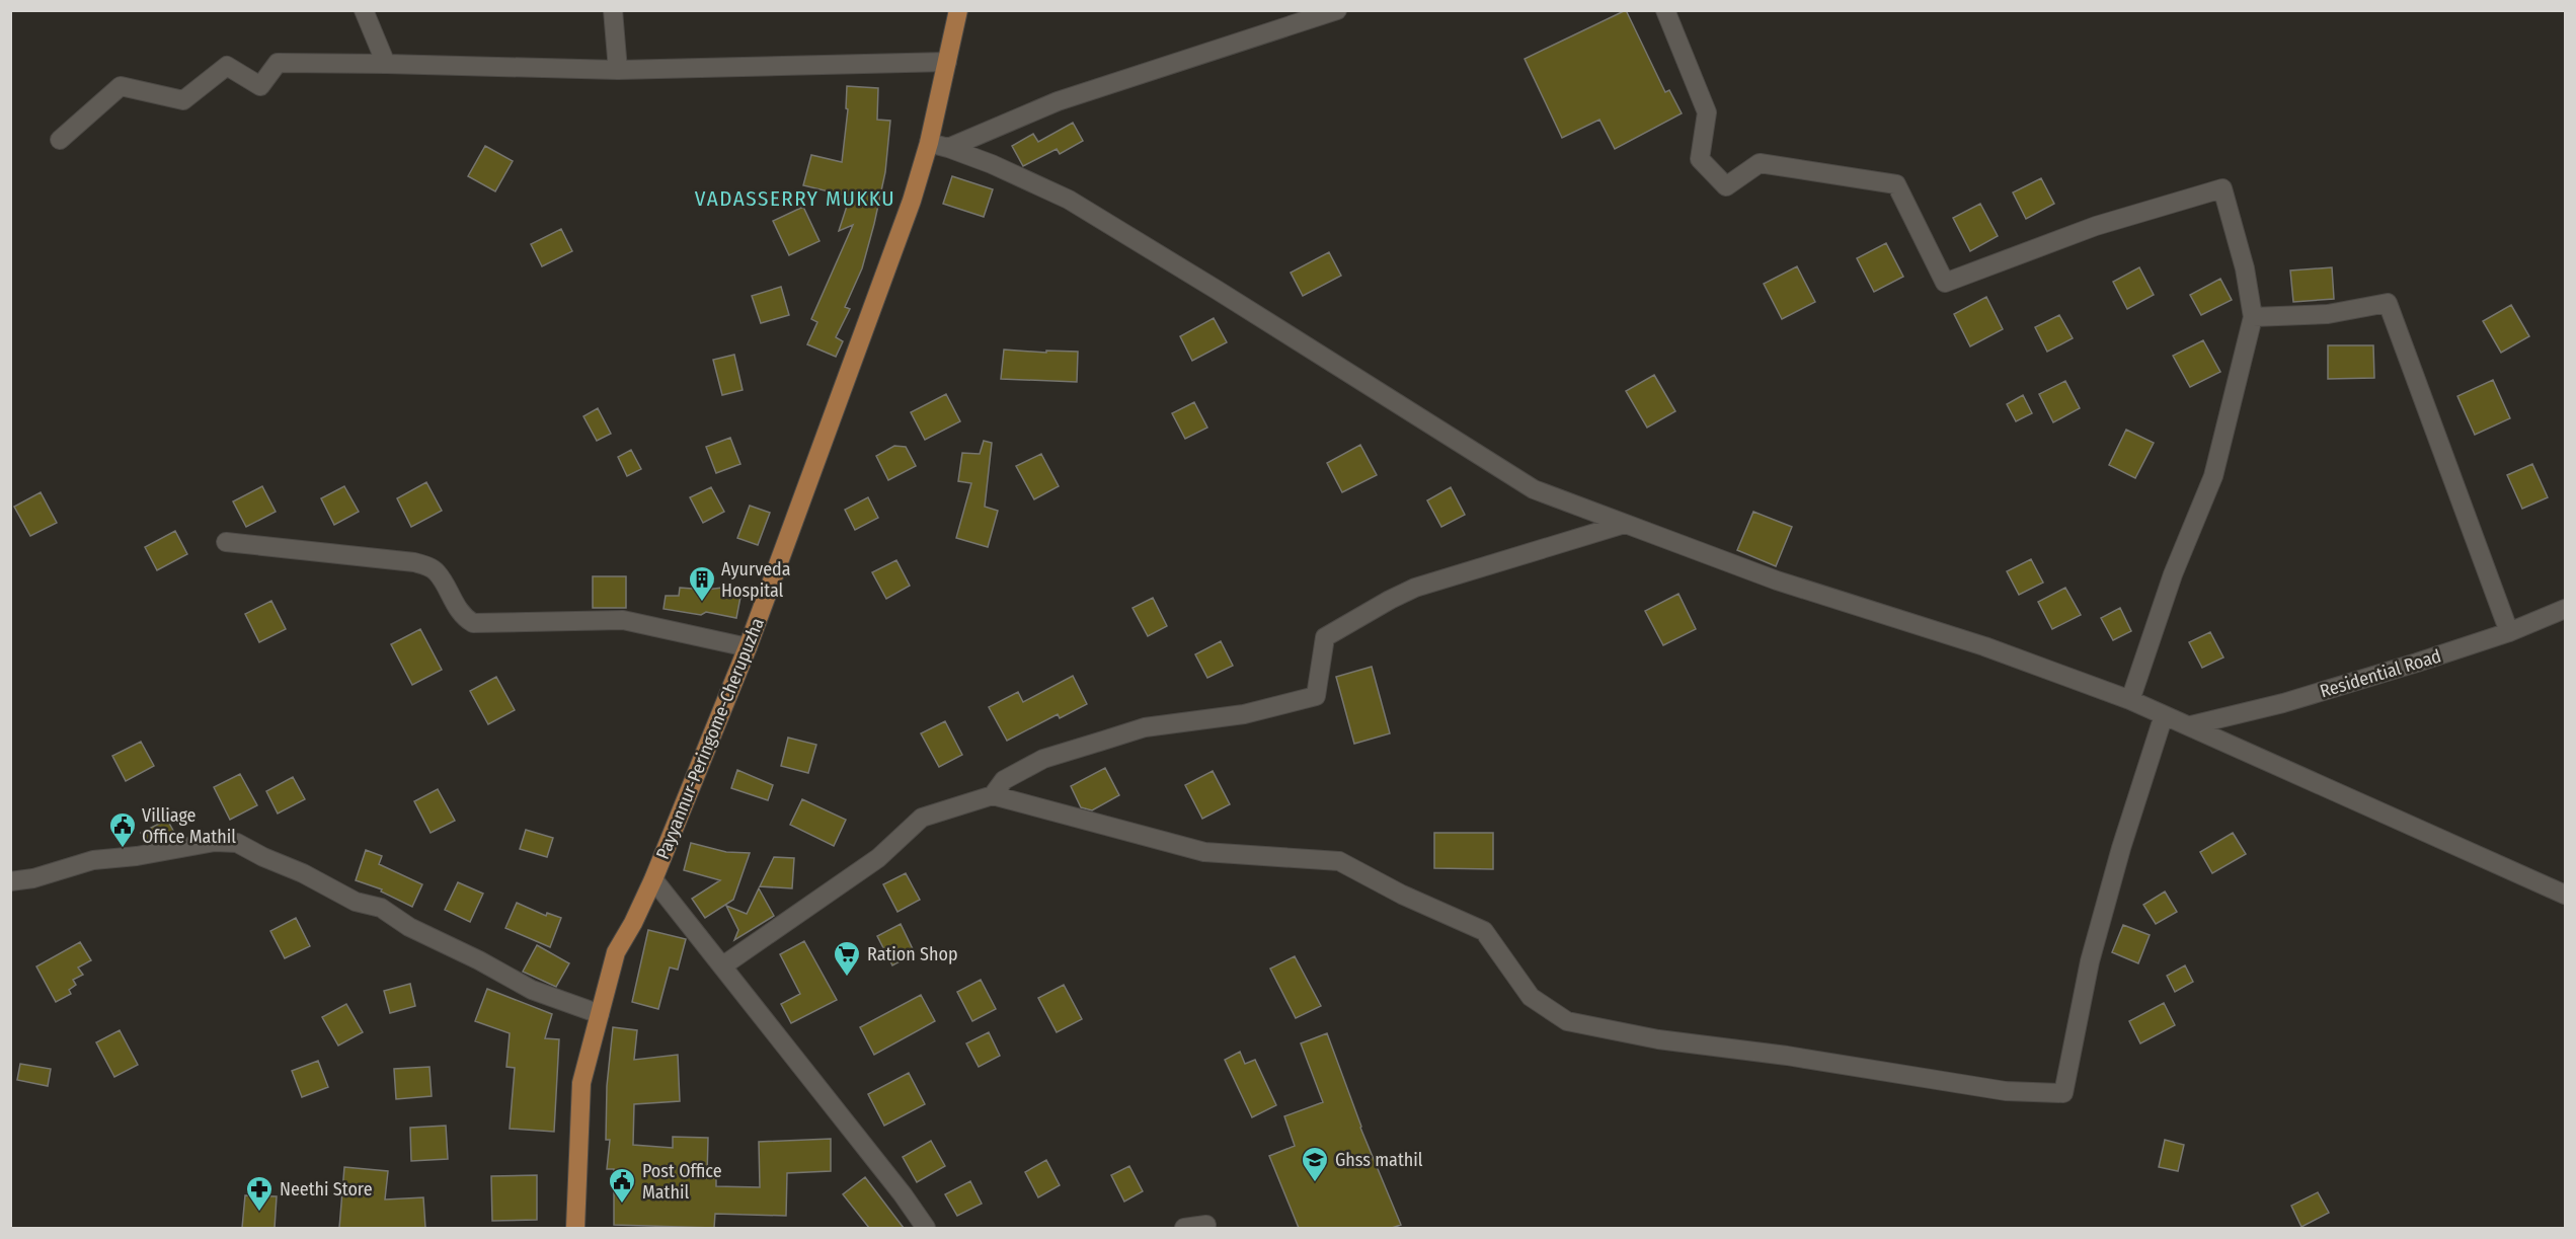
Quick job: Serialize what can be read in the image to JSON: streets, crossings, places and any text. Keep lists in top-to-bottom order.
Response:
{
  "streets": {
    "main road": ["Payyannur-Peringome-Cherupuzha"],
    "street": ["Residential Road"]
  },
  "districts": ["VADASSERRY MUKKU"],
  "places": {
    "building": ["Ayurveda Hospital"],
    "public building": ["Villiage Office Mathil", "Post Office Mathil"],
    "supermarket": ["Ration Shop"],
    "school or university": ["Ghss mathil"],
    "pharmacy": ["Neethi Store"]
  }
}
